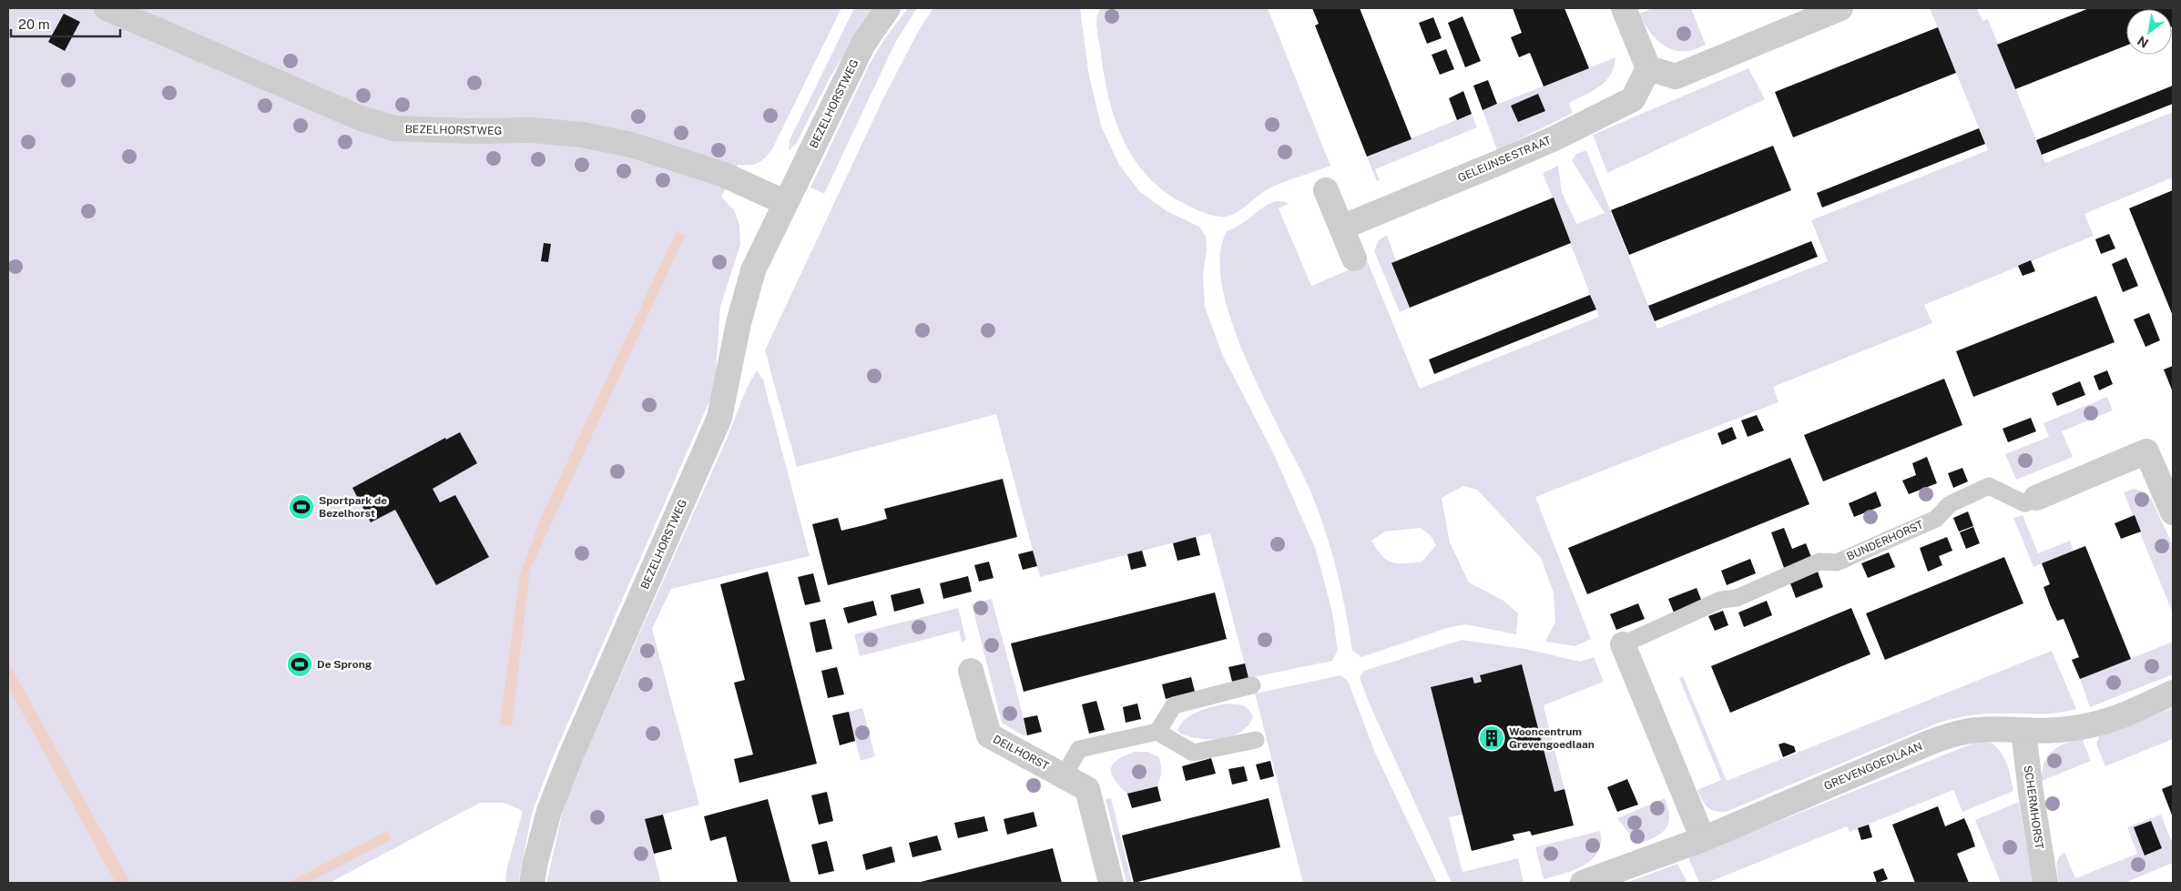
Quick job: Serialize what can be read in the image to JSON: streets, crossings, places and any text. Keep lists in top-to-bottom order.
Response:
{
  "streets": {
    "street": [
      "BEZELHORSTWEG",
      "GELEIJNSESTRAAT",
      "BUNDERHORST",
      "DEILHORST",
      "GREVENGOEDLAAN",
      "SCHERMHORST"
    ]
  },
  "crossings": [
    ["BUNDERHORST", "GREVENGOEDLAAN"],
    ["GREVENGOEDLAAN", "SCHERMHORST"]
  ],
  "places": {
    "sports": ["Sportpark de Bezelhorst", "De Sprong"],
    "building": ["Wooncentrum Grevengoedlaan"]
  },
  "scale_bar": "20 m",
  "north": "bottom left"
}
